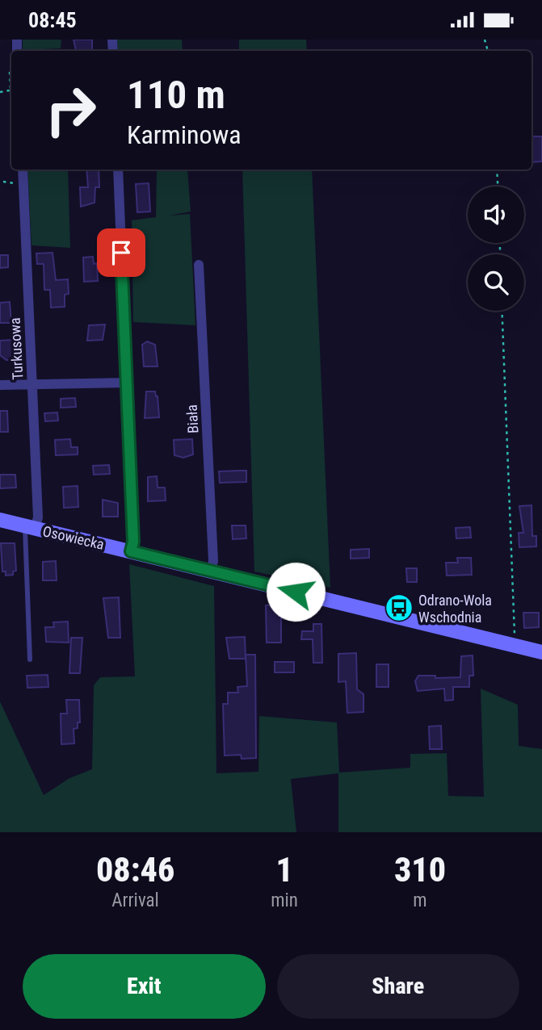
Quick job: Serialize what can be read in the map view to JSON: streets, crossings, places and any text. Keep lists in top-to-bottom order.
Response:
{
  "streets": {
    "street": ["Turkusowa", "Biała", "Osowiecka"]
  },
  "crossings": [
    ["Turkusowa", "Osowiecka"],
    ["Biała", "Osowiecka"]
  ],
  "places": {
    "bus stop": ["Odrano-Wola Wschodnia"]
  },
  "page": {
    "status": "08:45",
    "turn": ["110 m", "Karminowa"],
    "eta": [
      "08:46",
      "Arrival",
      "1",
      "min",
      "310",
      "m"
    ],
    "buttons": ["Exit", "Share"]
  }
}
